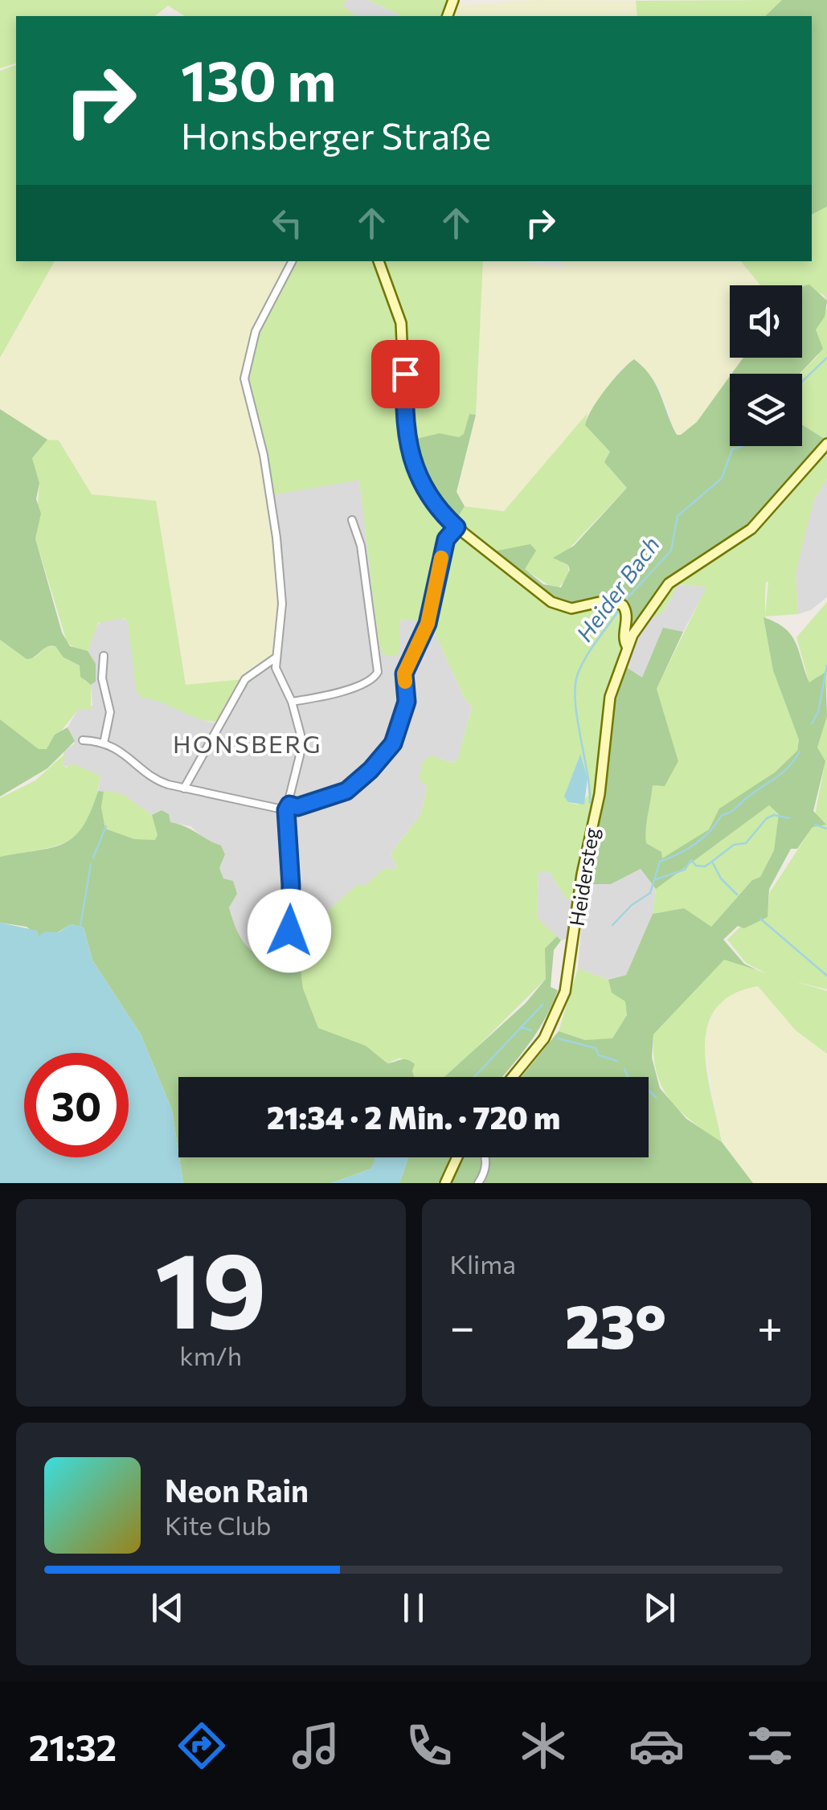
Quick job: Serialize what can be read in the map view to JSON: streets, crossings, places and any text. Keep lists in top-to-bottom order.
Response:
{
  "streets": {
    "main road": ["Heidersteg"]
  },
  "districts": ["HONSBERG"],
  "water": ["Heider Bach"],
  "page": {
    "turn": ["130 m", "Honsberger Straße"],
    "limit": "30",
    "trip": "21:34 · 2 Min. · 720 m",
    "tile": [
      ["19", "km/h"],
      "Klima"
    ],
    "heat": ["−", "23°", "+"],
    "song": ["Neon Rain", "Kite Club"],
    "tabs": "21:32"
  }
}
